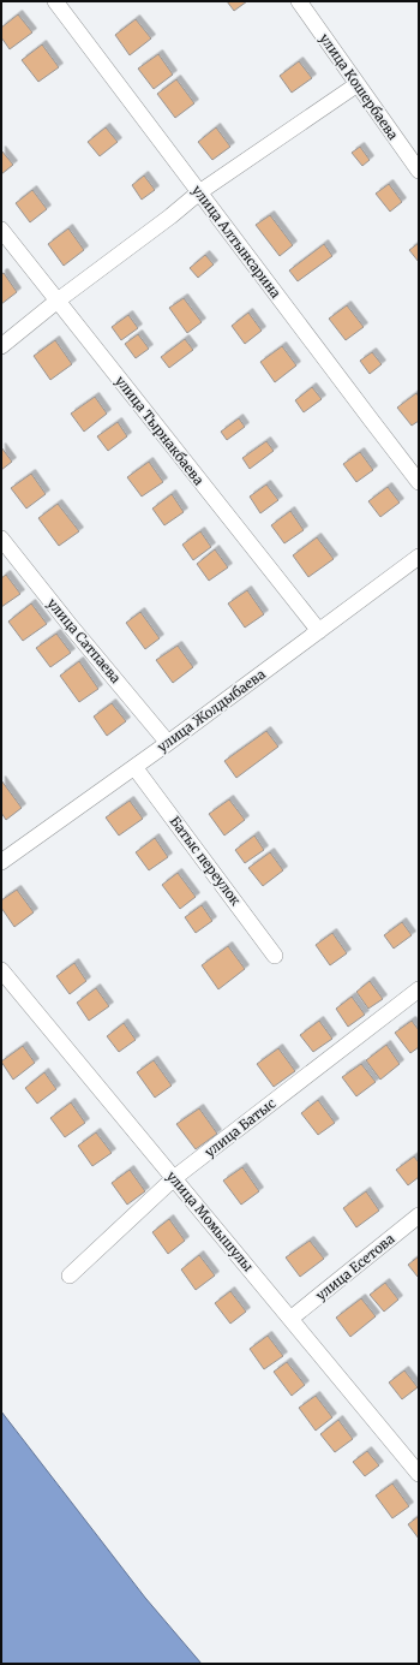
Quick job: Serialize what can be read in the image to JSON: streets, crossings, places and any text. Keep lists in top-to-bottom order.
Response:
{
  "streets": {
    "street": [
      "улица Кошербаева",
      "улица Алтынсарина",
      "улица Тырнакбаева",
      "улица Сатпаева",
      "улица Жолдыбаева",
      "Батыс переулок",
      "улица Батыс",
      "улица Момышулы",
      "улица Есетова"
    ]
  },
  "crossings": [
    ["улица Тырнакбаева", "улица Жолдыбаева"],
    ["улица Сатпаева", "улица Жолдыбаева"],
    ["улица Жолдыбаева", "Батыс переулок"],
    ["улица Батыс", "улица Момышулы"],
    ["улица Момышулы", "улица Есетова"]
  ]
}
